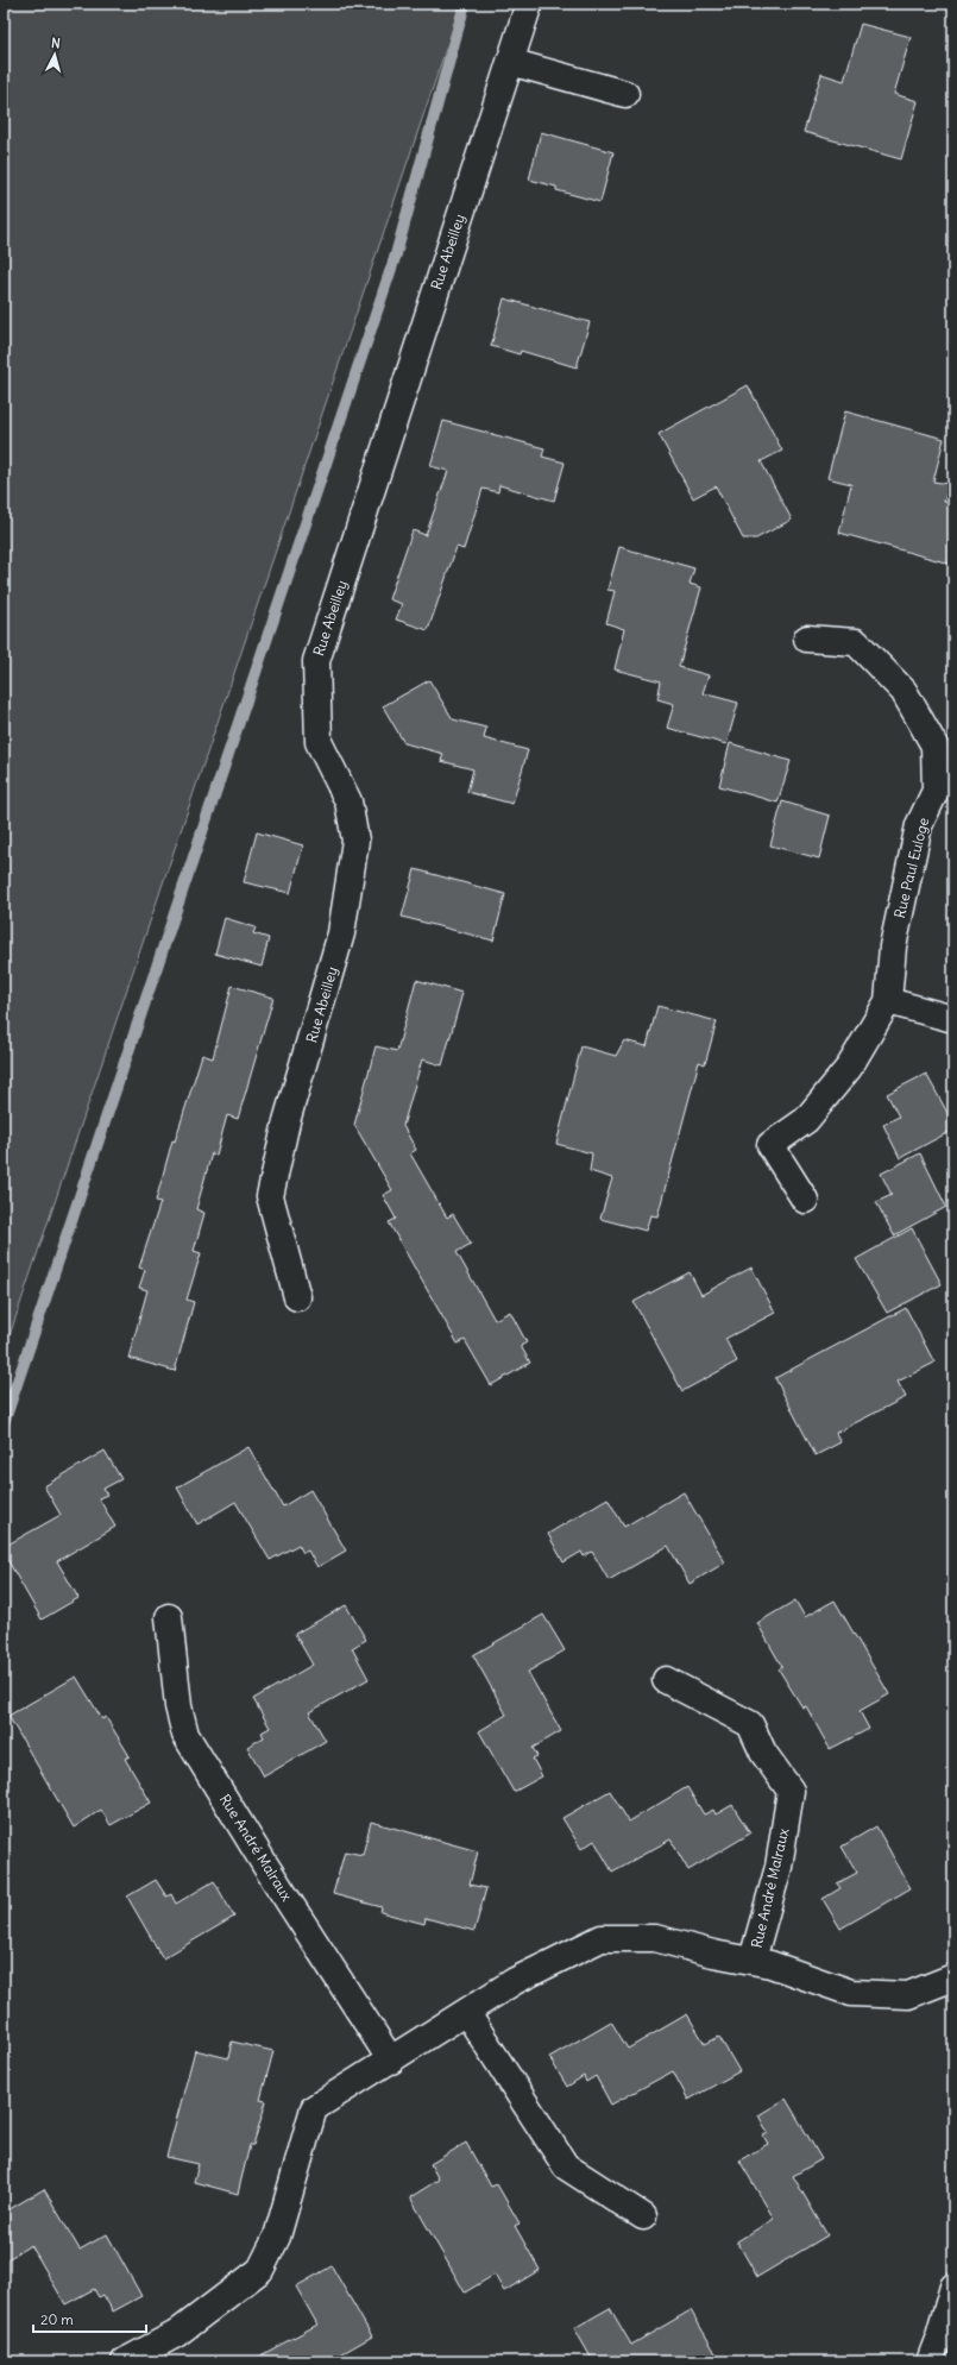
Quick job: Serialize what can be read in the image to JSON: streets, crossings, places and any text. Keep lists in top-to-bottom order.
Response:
{
  "streets": {
    "street": ["Rue Abeilley", "Rue Paul Euloge", "Rue André Malraux"]
  },
  "scale_bar": "20 m",
  "north": "top"
}
